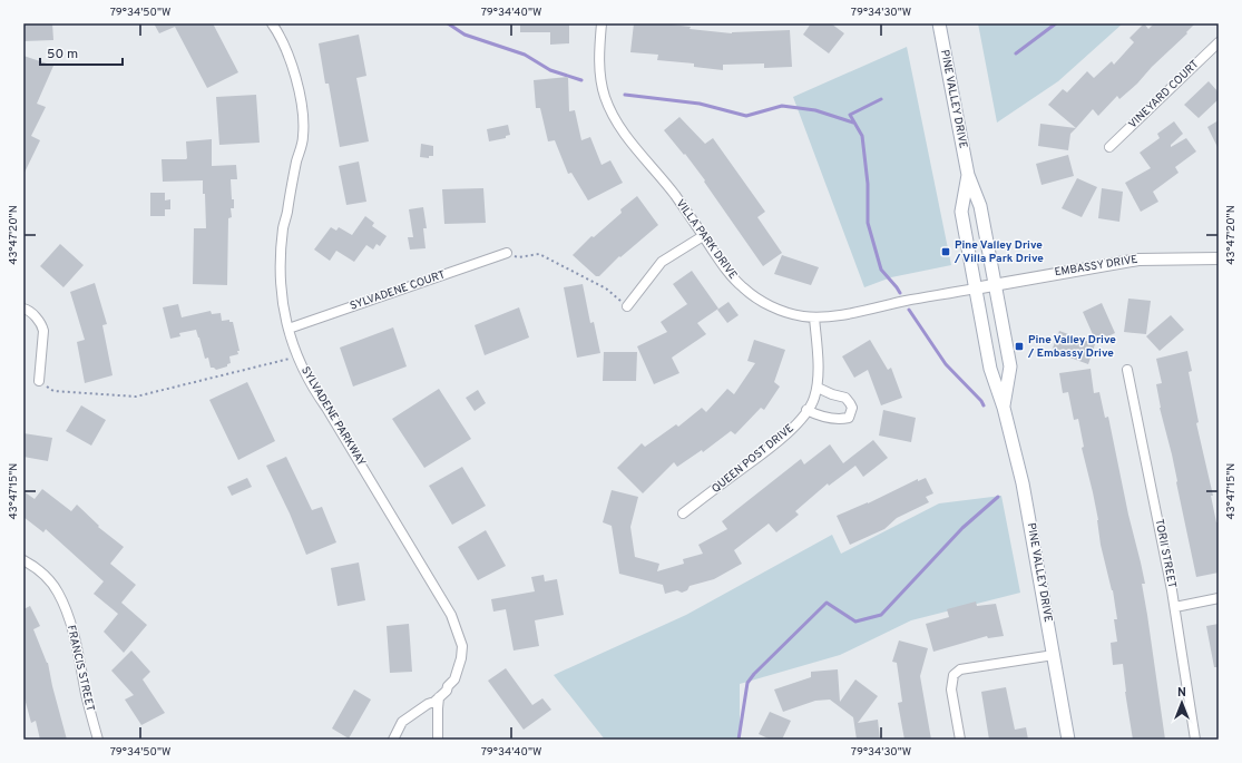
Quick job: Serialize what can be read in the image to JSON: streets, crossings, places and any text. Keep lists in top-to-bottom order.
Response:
{
  "streets": {
    "main road": ["PINE VALLEY DRIVE"],
    "street": [
      "VINEYARD COURT",
      "VILLA PARK DRIVE",
      "EMBASSY DRIVE",
      "SYLVADENE COURT",
      "SYLVADENE PARKWAY",
      "QUEEN POST DRIVE",
      "TORII STREET",
      "FRANCIS STREET"
    ]
  },
  "crossings": [
    ["PINE VALLEY DRIVE", "VILLA PARK DRIVE"],
    ["PINE VALLEY DRIVE", "EMBASSY DRIVE"],
    ["VILLA PARK DRIVE", "EMBASSY DRIVE"],
    ["VILLA PARK DRIVE", "QUEEN POST DRIVE"],
    ["SYLVADENE COURT", "SYLVADENE PARKWAY"]
  ],
  "places": {
    "transit": ["Pine Valley Drive / Villa Park Drive", "Pine Valley Drive / Embassy Drive"]
  },
  "scale_bar": "50 m",
  "north": "top",
  "coordinates": [
    "79°34'50\"W",
    "79°34'40\"W",
    "79°34'30\"W",
    "43°47'20\"N",
    "43°47'15\"N"
  ]
}
